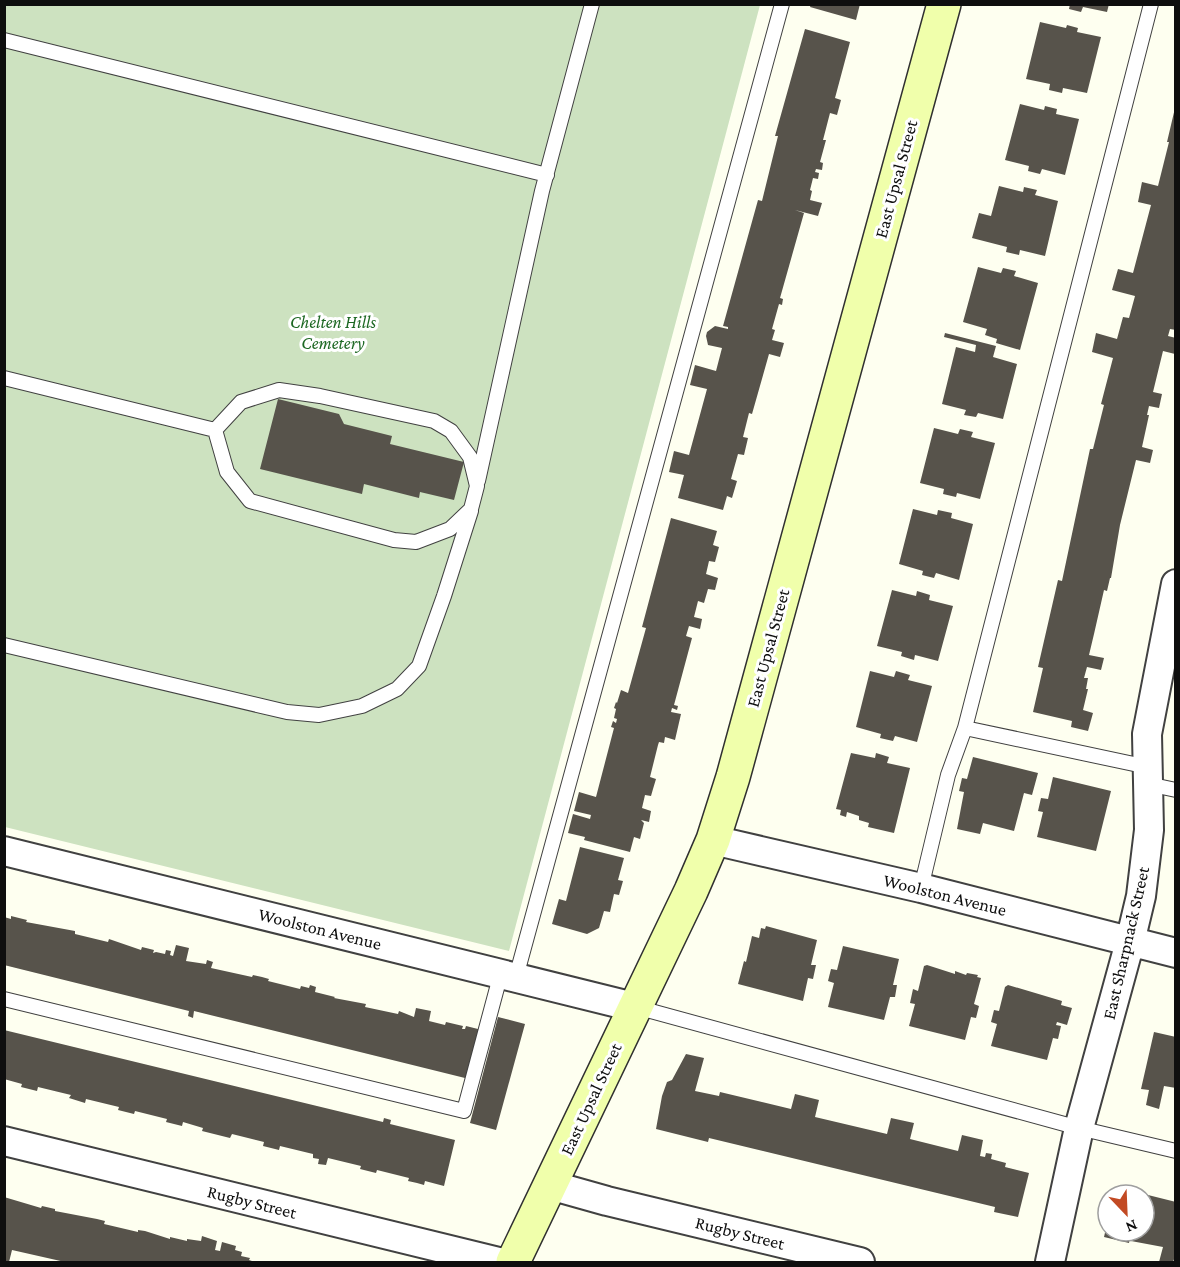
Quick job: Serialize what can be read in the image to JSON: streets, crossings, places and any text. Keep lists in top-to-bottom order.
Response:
{
  "streets": {
    "street": [
      "East Upsal Street",
      "Woolston Avenue",
      "East Sharpnack Street",
      "Rugby Street"
    ]
  },
  "crossings": [
    ["East Upsal Street", "Woolston Avenue"],
    ["East Upsal Street", "Rugby Street"],
    ["Woolston Avenue", "East Sharpnack Street"]
  ],
  "parks": ["Chelten Hills Cemetery"],
  "north": "bottom right"
}
